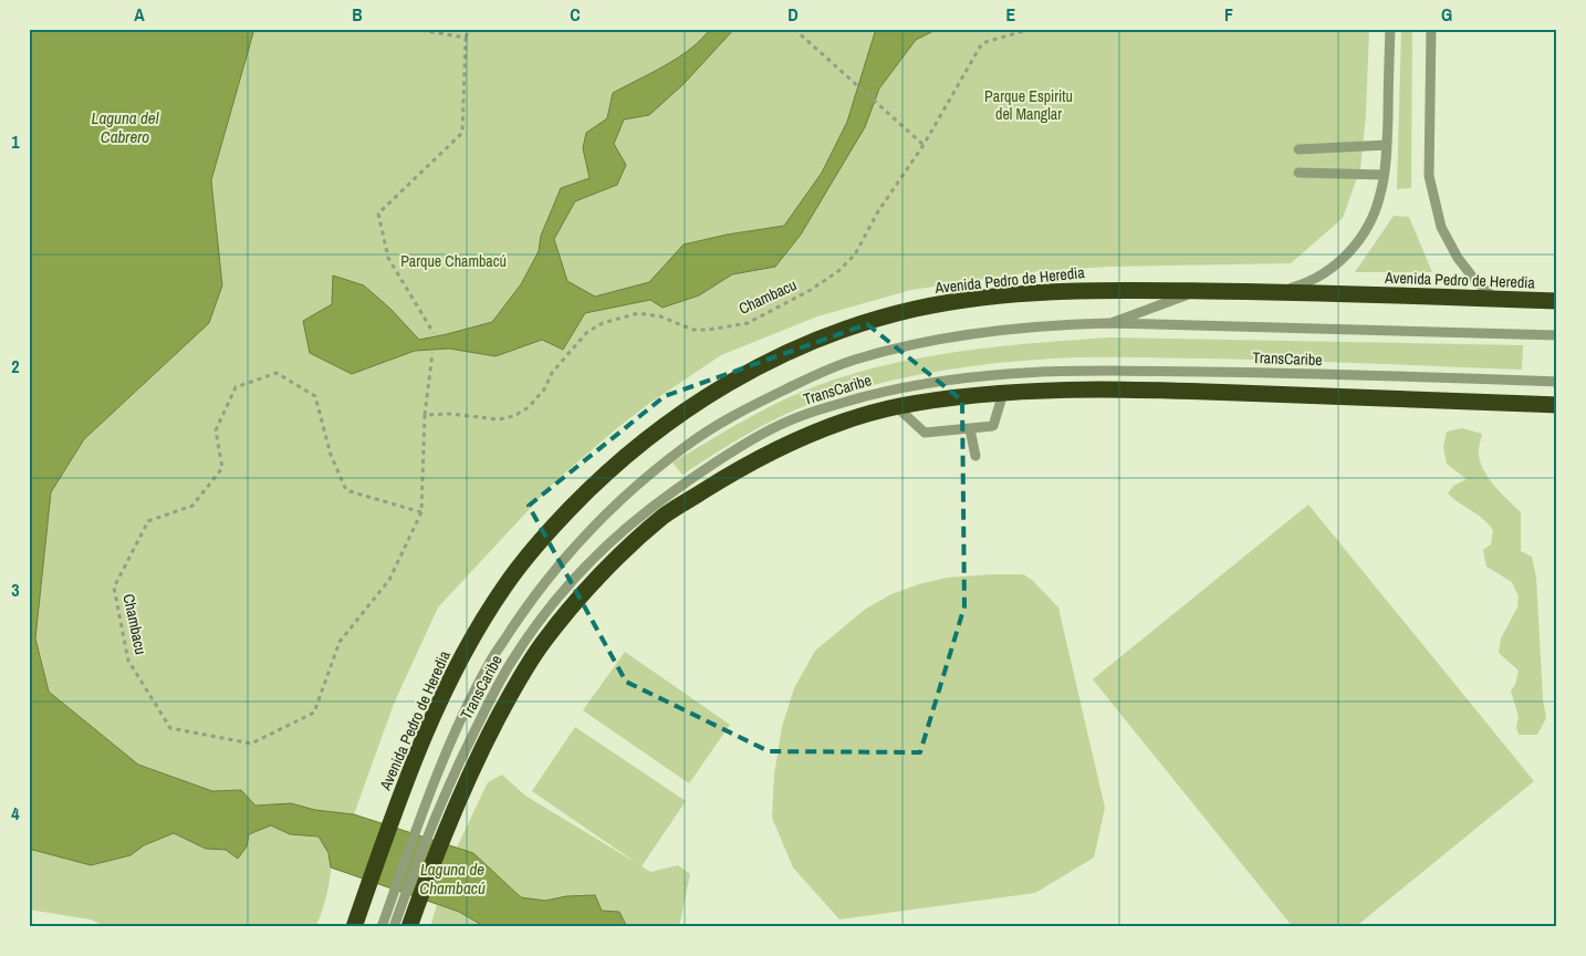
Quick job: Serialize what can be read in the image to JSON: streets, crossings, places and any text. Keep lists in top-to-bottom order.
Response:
{
  "streets": {
    "highway": ["Avenida Pedro de Heredia"],
    "lane": ["TransCaribe"],
    "path": ["Chambacu"]
  },
  "crossings": [
    ["Avenida Pedro de Heredia", "TransCaribe"]
  ],
  "water": ["Laguna del Cabrero", "Laguna de Chambacú"],
  "parks": ["Parque Espiritu del Manglar", "Parque Chambacú"],
  "grid": {
    "columns": [
      "A",
      "B",
      "C",
      "D",
      "E",
      "F",
      "G"
    ],
    "rows": [
      "1",
      "2",
      "3",
      "4"
    ]
  }
}
